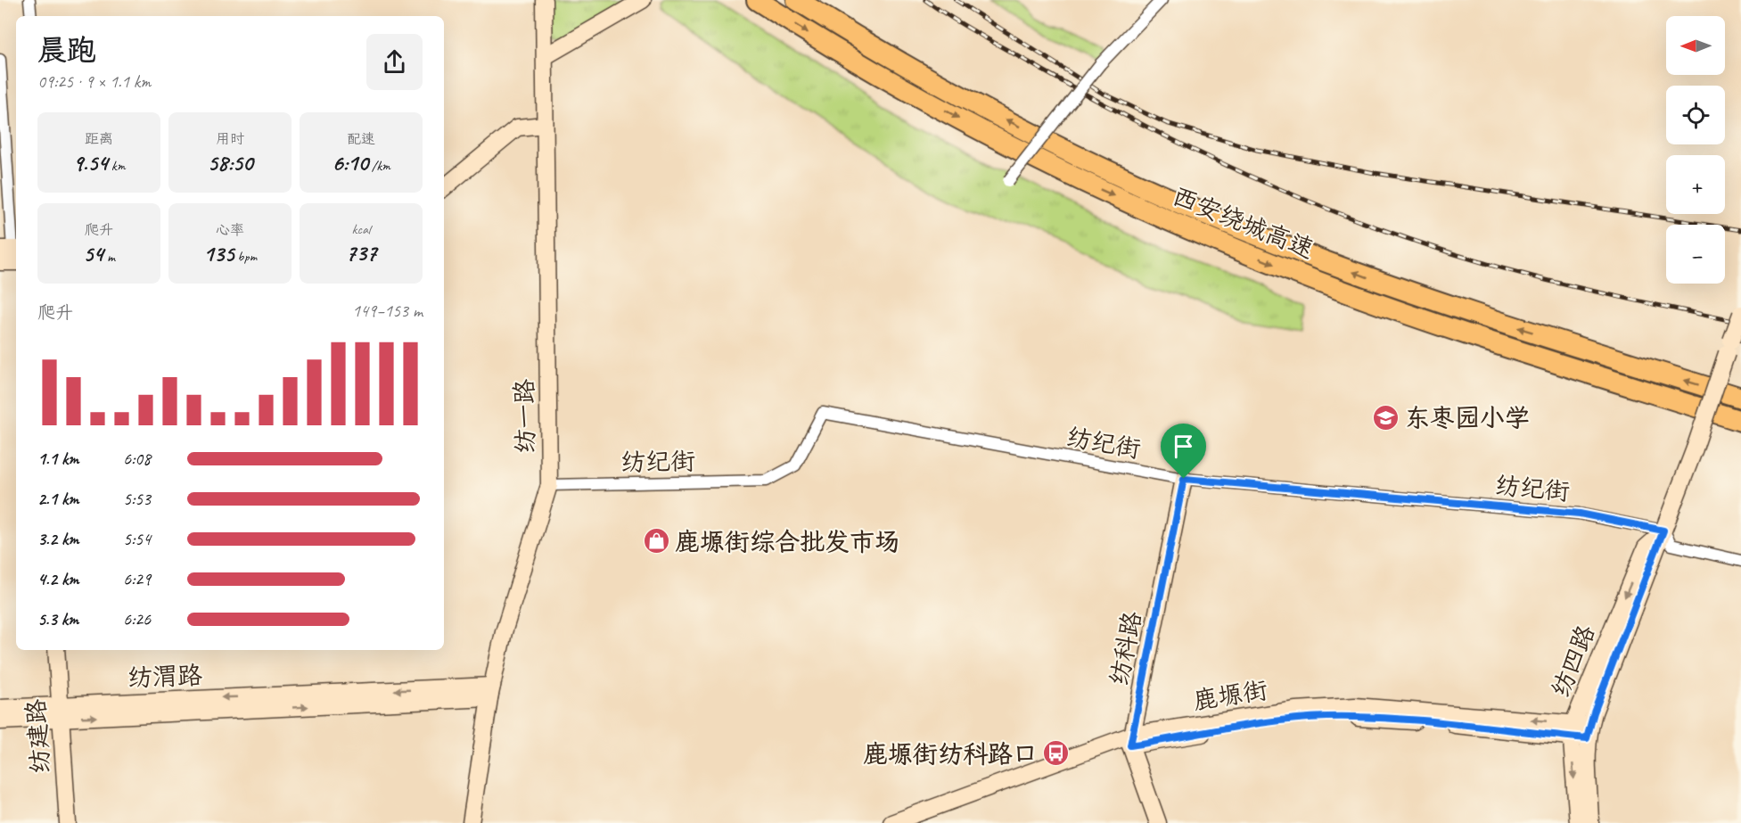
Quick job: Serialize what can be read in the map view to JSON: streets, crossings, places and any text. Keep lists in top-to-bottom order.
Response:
{
  "streets": {
    "highway": ["西安绕城高速"],
    "street": [
      "纺一路",
      "纺纪街",
      "纺科路",
      "纺四路",
      "纺渭路",
      "鹿塬街",
      "纺建路"
    ]
  },
  "crossings": [
    ["纺一路", "纺纪街"],
    ["纺一路", "纺渭路"],
    ["纺纪街", "纺科路"],
    ["纺纪街", "纺四路"],
    ["纺科路", "鹿塬街"],
    ["纺四路", "鹿塬街"],
    ["纺渭路", "纺建路"]
  ],
  "places": {
    "school or university": ["东枣园小学"],
    "shop": ["鹿塬街综合批发市场"],
    "bus stop": ["鹿塬街纺科路口"]
  },
  "north": "left",
  "page": {
    "map_buttons": ["+", "−"],
    "heading": ["晨跑", "09:25 · 9 × 1.1 km"],
    "stats": [
      ["距离", "9.54 km"],
      ["用时", "58:50"],
      ["配速", "6:10 /km"],
      ["爬升", "54 m"],
      ["心率", "135 bpm"],
      ["kcal", "737"]
    ],
    "chart": ["爬升", "149–153 m"],
    "list": [
      {
        "name": "1.1 km",
        "note": "6:08"
      },
      {
        "name": "2.1 km",
        "note": "5:53"
      },
      {
        "name": "3.2 km",
        "note": "5:54"
      },
      {
        "name": "4.2 km",
        "note": "6:29"
      },
      {
        "name": "5.3 km",
        "note": "6:26"
      }
    ]
  }
}
